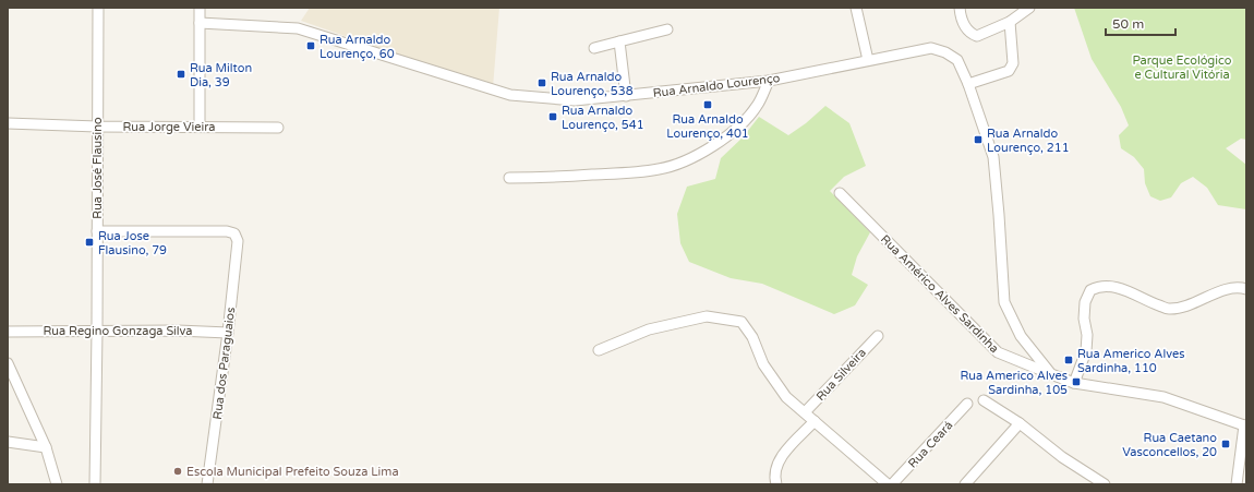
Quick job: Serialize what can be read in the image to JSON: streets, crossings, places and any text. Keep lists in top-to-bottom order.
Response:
{
  "streets": {
    "street": [
      "Rua Arnaldo Lourenço",
      "Rua Jorge Vieira",
      "Rua José Flausino",
      "Rua Américo Alves Sardinha",
      "Rua Regino Gonzaga Silva",
      "Rua dos Paraguaios",
      "Rua Silveira",
      "Rua Ceará"
    ]
  },
  "crossings": [
    ["Rua Arnaldo Lourenço", "Rua Américo Alves Sardinha"],
    ["Rua Jorge Vieira", "Rua José Flausino"],
    ["Rua José Flausino", "Rua Regino Gonzaga Silva"],
    ["Rua José Flausino", "Rua dos Paraguaios"],
    ["Rua Regino Gonzaga Silva", "Rua dos Paraguaios"]
  ],
  "parks": ["Parque Ecológico e Cultural Vitória"],
  "places": {
    "transit": [
      "Rua Arnaldo Lourenço, 60",
      "Rua Milton Dia, 39",
      "Rua Arnaldo Lourenço, 538",
      "Rua Arnaldo Lourenço, 401",
      "Rua Arnaldo Lourenço, 541",
      "Rua Arnaldo Lourenço, 211",
      "Rua Jose Flausino, 79",
      "Rua Americo Alves Sardinha, 110",
      "Rua Americo Alves Sardinha, 105",
      "Rua Caetano Vasconcellos, 20"
    ],
    "other": ["Escola Municipal Prefeito Souza Lima"]
  },
  "scale_bar": "50 m"
}
